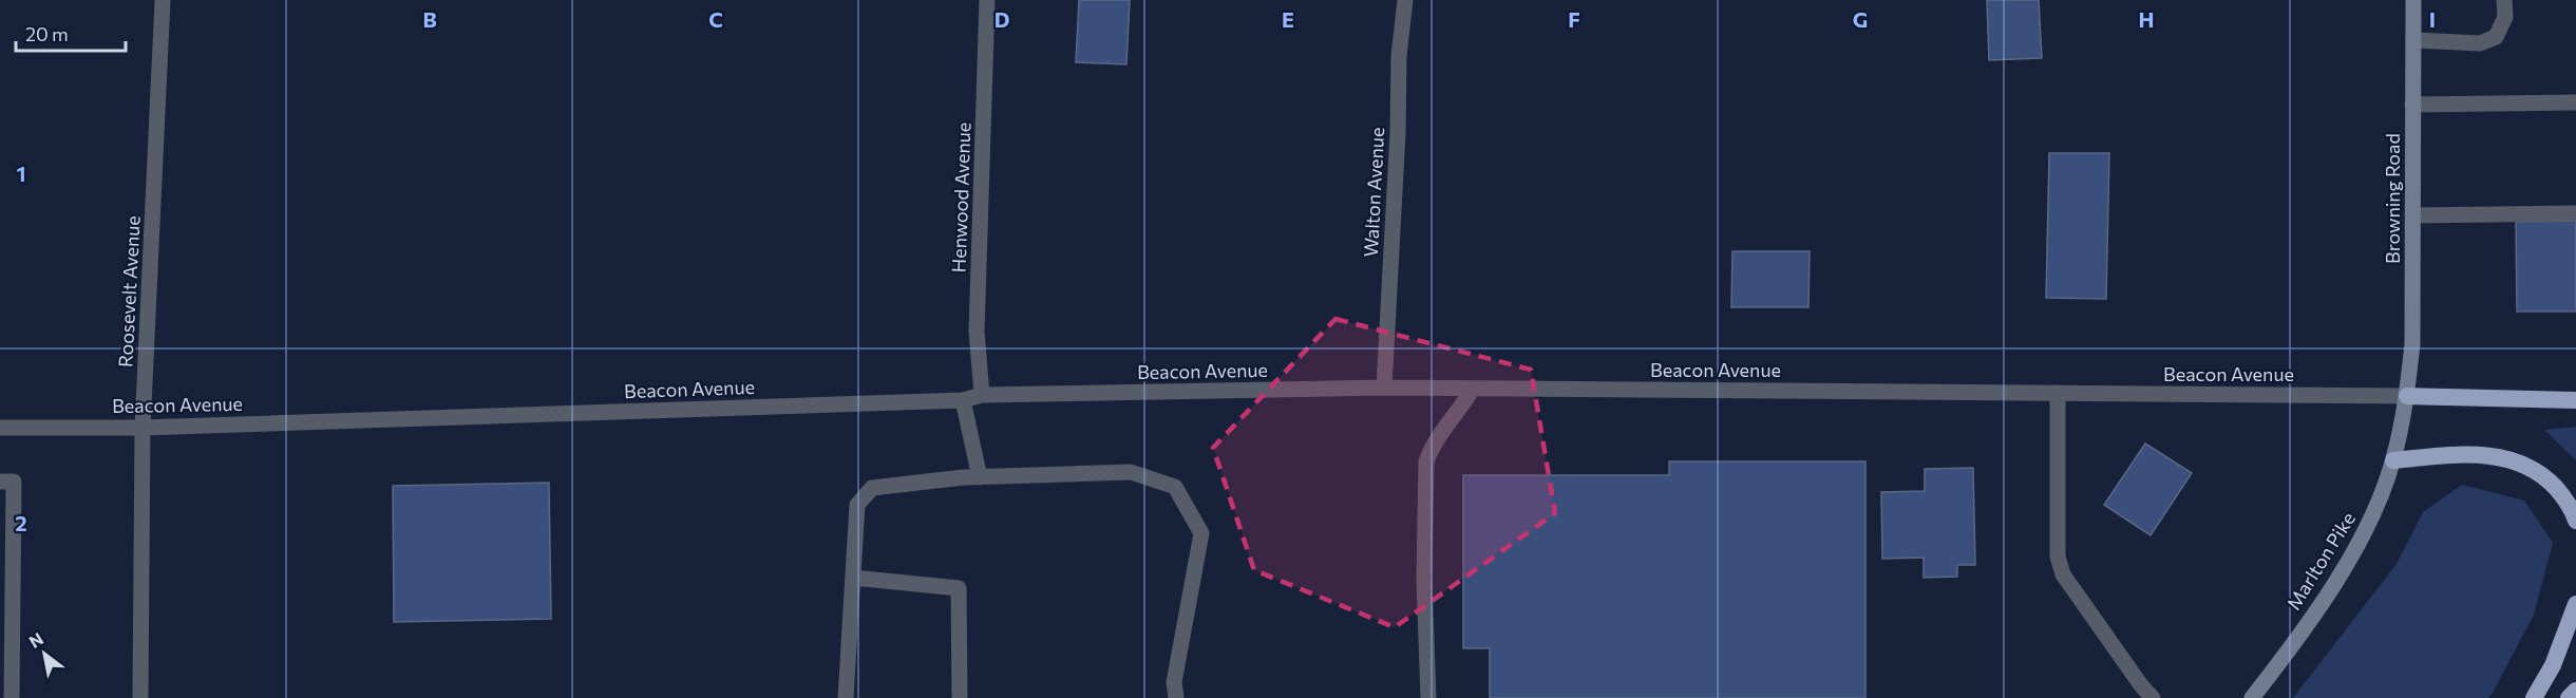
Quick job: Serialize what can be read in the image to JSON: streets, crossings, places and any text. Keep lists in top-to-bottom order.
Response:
{
  "streets": {
    "main road": ["Browning Road", "Marlton Pike"],
    "street": [
      "Walton Avenue",
      "Henwood Avenue",
      "Roosevelt Avenue",
      "Beacon Avenue"
    ]
  },
  "crossings": [
    ["Walton Avenue", "Beacon Avenue"],
    ["Henwood Avenue", "Beacon Avenue"],
    ["Browning Road", "Beacon Avenue"],
    ["Browning Road", "Marlton Pike"],
    ["Roosevelt Avenue", "Beacon Avenue"],
    ["Beacon Avenue", "Marlton Pike"]
  ],
  "scale_bar": "20 m",
  "north": "top left",
  "grid": {
    "columns": [
      "B",
      "C",
      "D",
      "E",
      "F",
      "G",
      "H",
      "I"
    ],
    "rows": ["1", "2"]
  }
}
